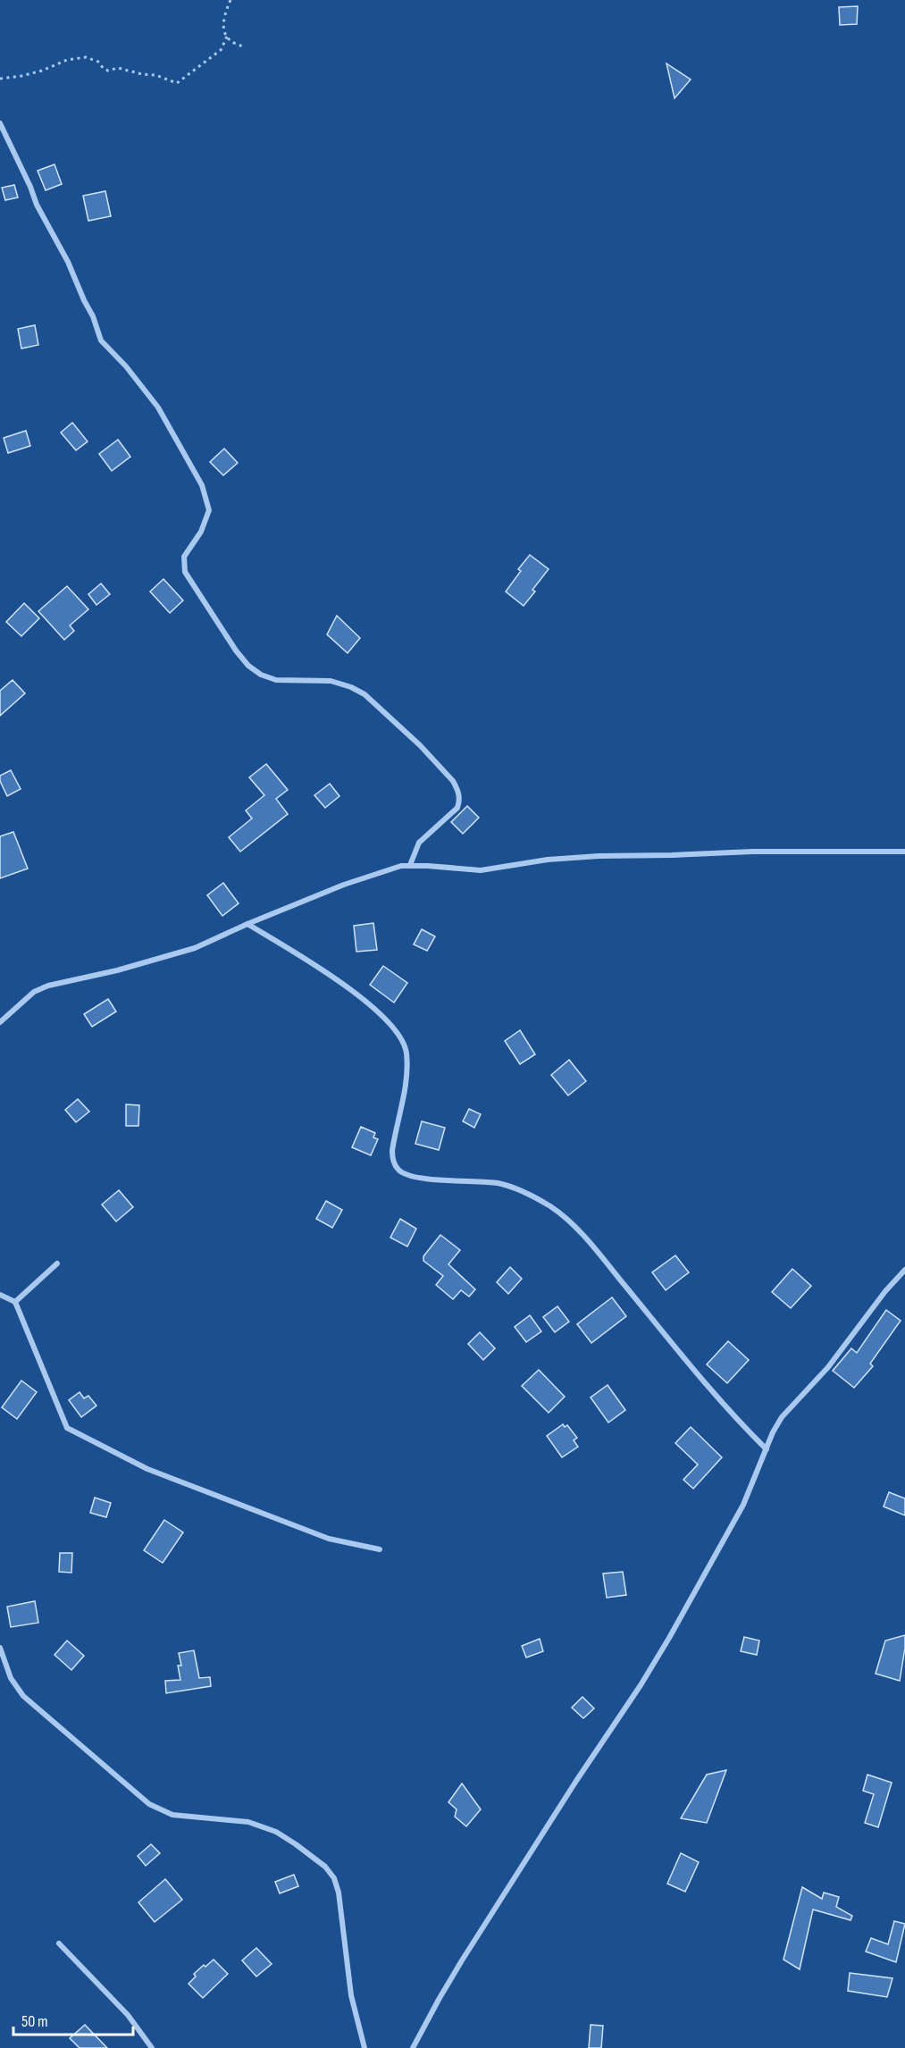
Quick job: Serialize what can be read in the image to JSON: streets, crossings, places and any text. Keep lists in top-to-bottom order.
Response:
{
  "scale_bar": "50 m"
}
